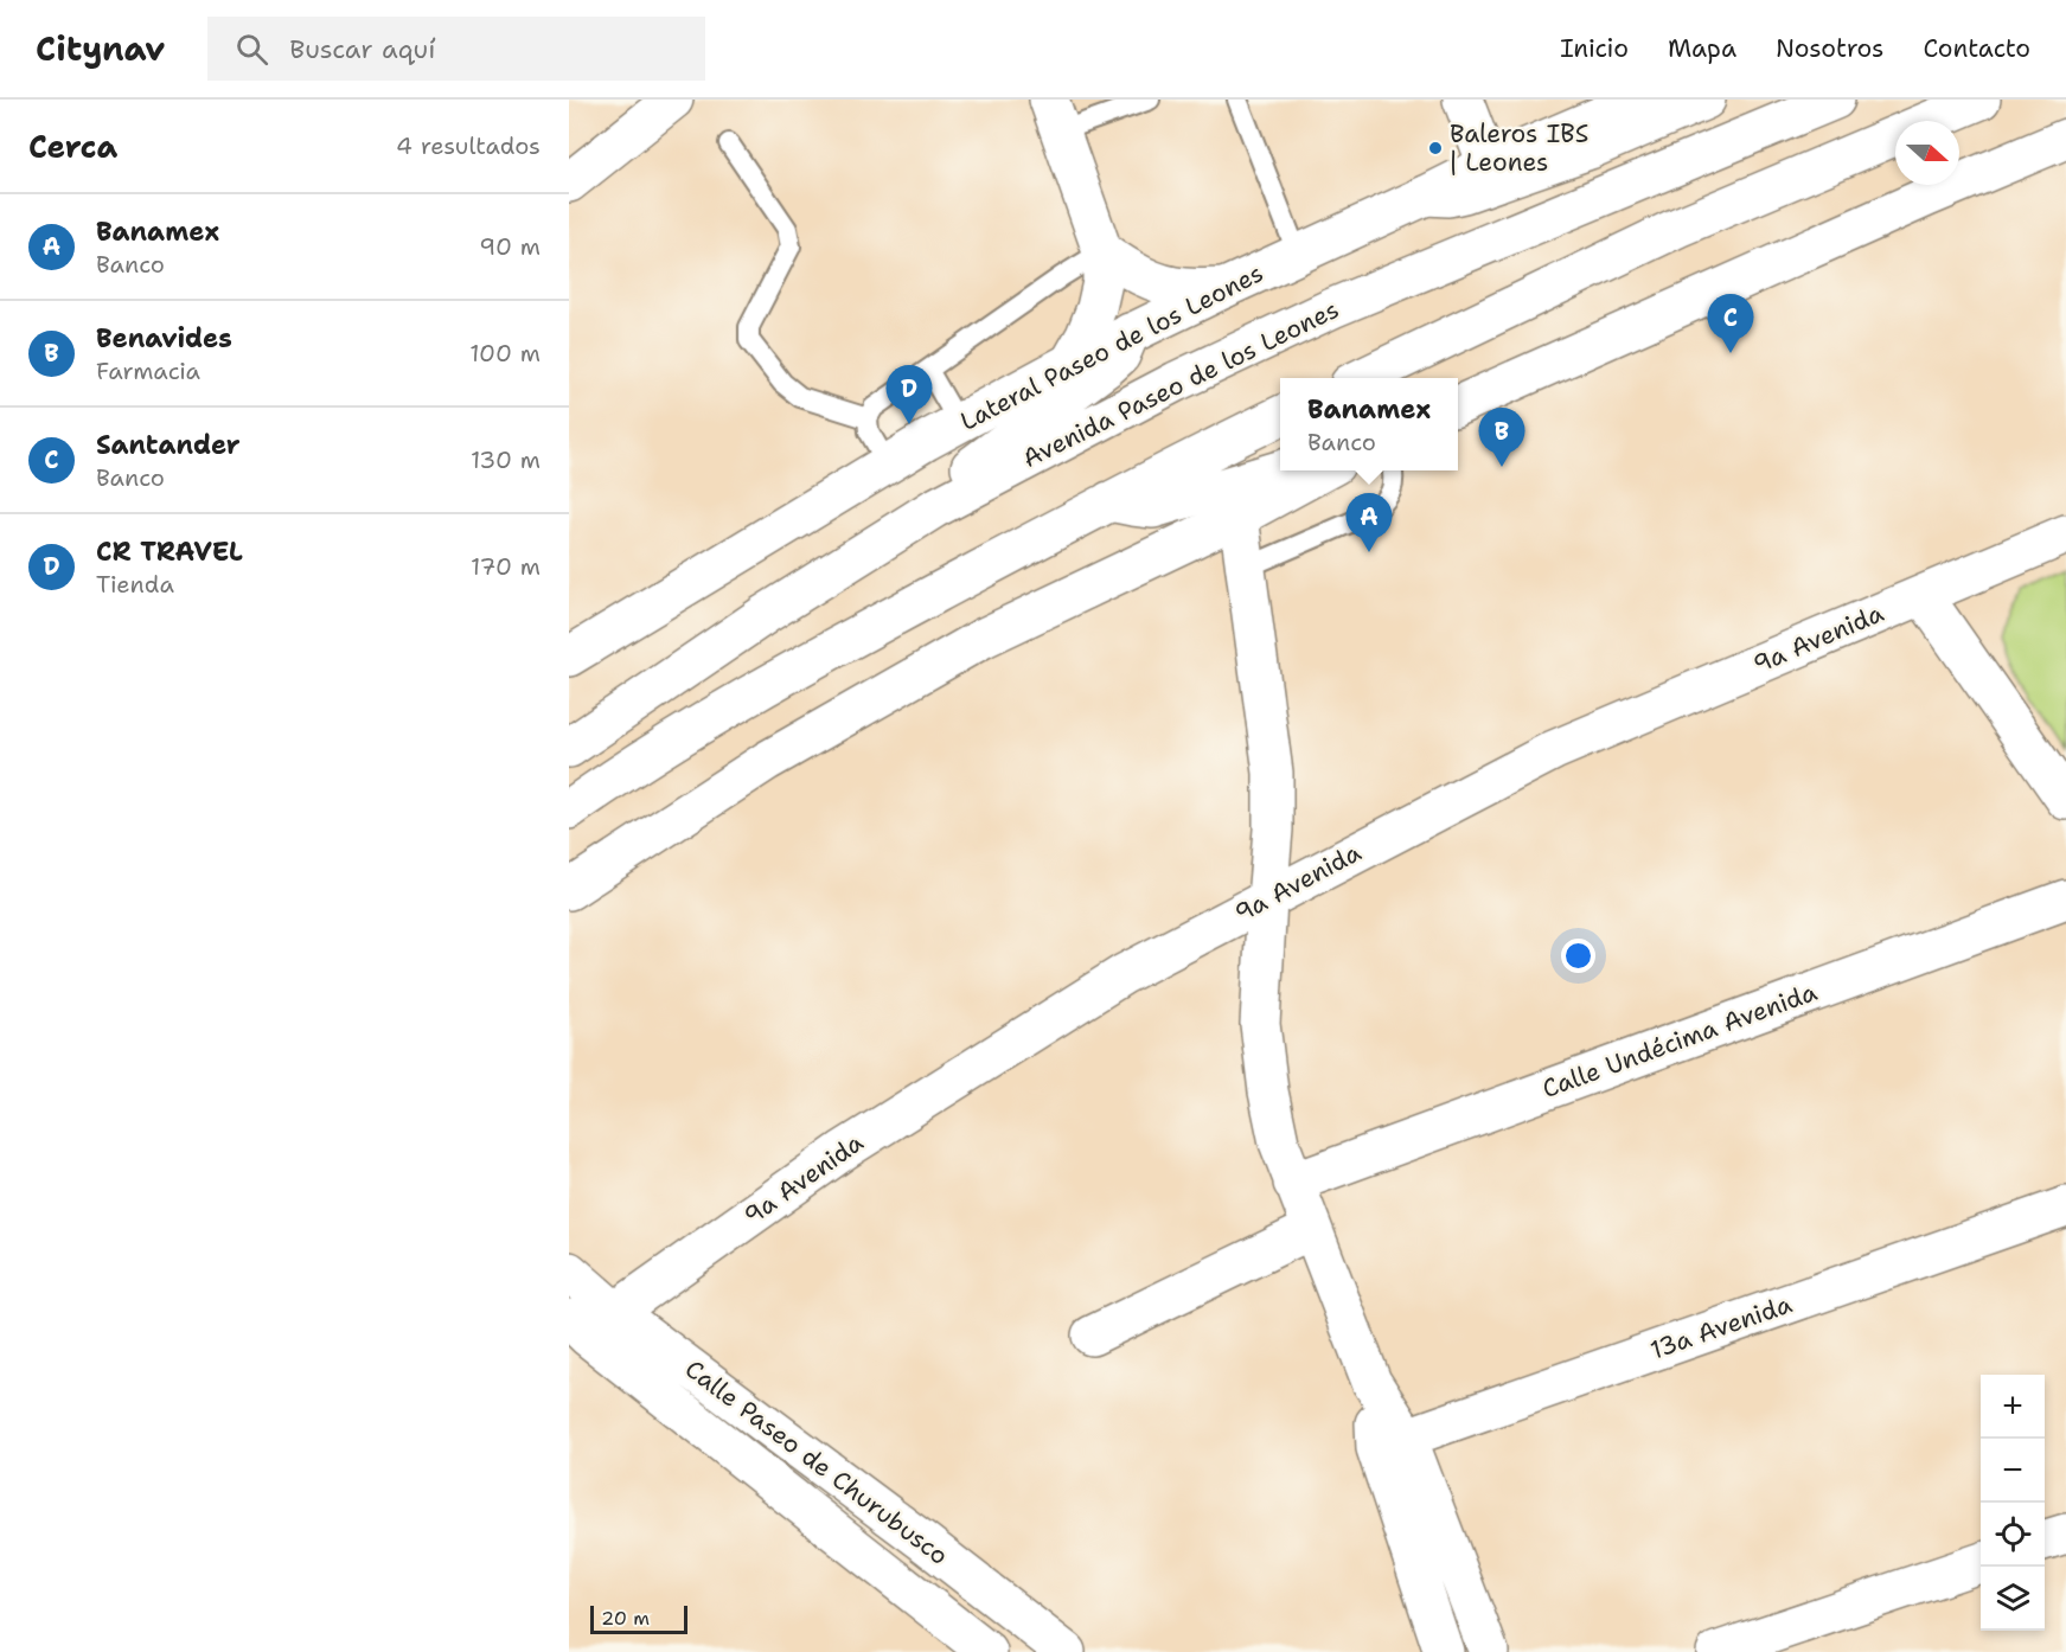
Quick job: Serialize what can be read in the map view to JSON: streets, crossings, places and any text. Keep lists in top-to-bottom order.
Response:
{
  "streets": {
    "street": [
      "Lateral Paseo de los Leones",
      "Avenida Paseo de los Leones",
      "9a Avenida",
      "Calle Undécima Avenida",
      "13a Avenida",
      "Calle Paseo de Churubusco"
    ]
  },
  "crossings": [
    ["9a Avenida", "Calle Paseo de Churubusco"]
  ],
  "places": ["Baleros IBS | Leones"],
  "scale_bar": "20 m",
  "north": "right",
  "page": {
    "header": "Citynav",
    "search": "Buscar aquí",
    "nav": [
      "Inicio",
      "Mapa",
      "Nosotros",
      "Contacto"
    ],
    "heading": ["Cerca", "4 resultados"],
    "list": [
      {
        "mark": "A",
        "name": "Banamex",
        "note": "Banco",
        "value": "90 m"
      },
      {
        "mark": "B",
        "name": "Benavides",
        "note": "Farmacia",
        "value": "100 m"
      },
      {
        "mark": "C",
        "name": "Santander",
        "note": "Banco",
        "value": "130 m"
      },
      {
        "mark": "D",
        "name": "CR TRAVEL",
        "note": "Tienda",
        "value": "170 m"
      }
    ],
    "pins": [
      "C",
      "D",
      "B",
      "A"
    ],
    "popup": ["Banamex", "Banco"],
    "map_buttons": ["+", "−"],
    "scale": "20 m"
  }
}
